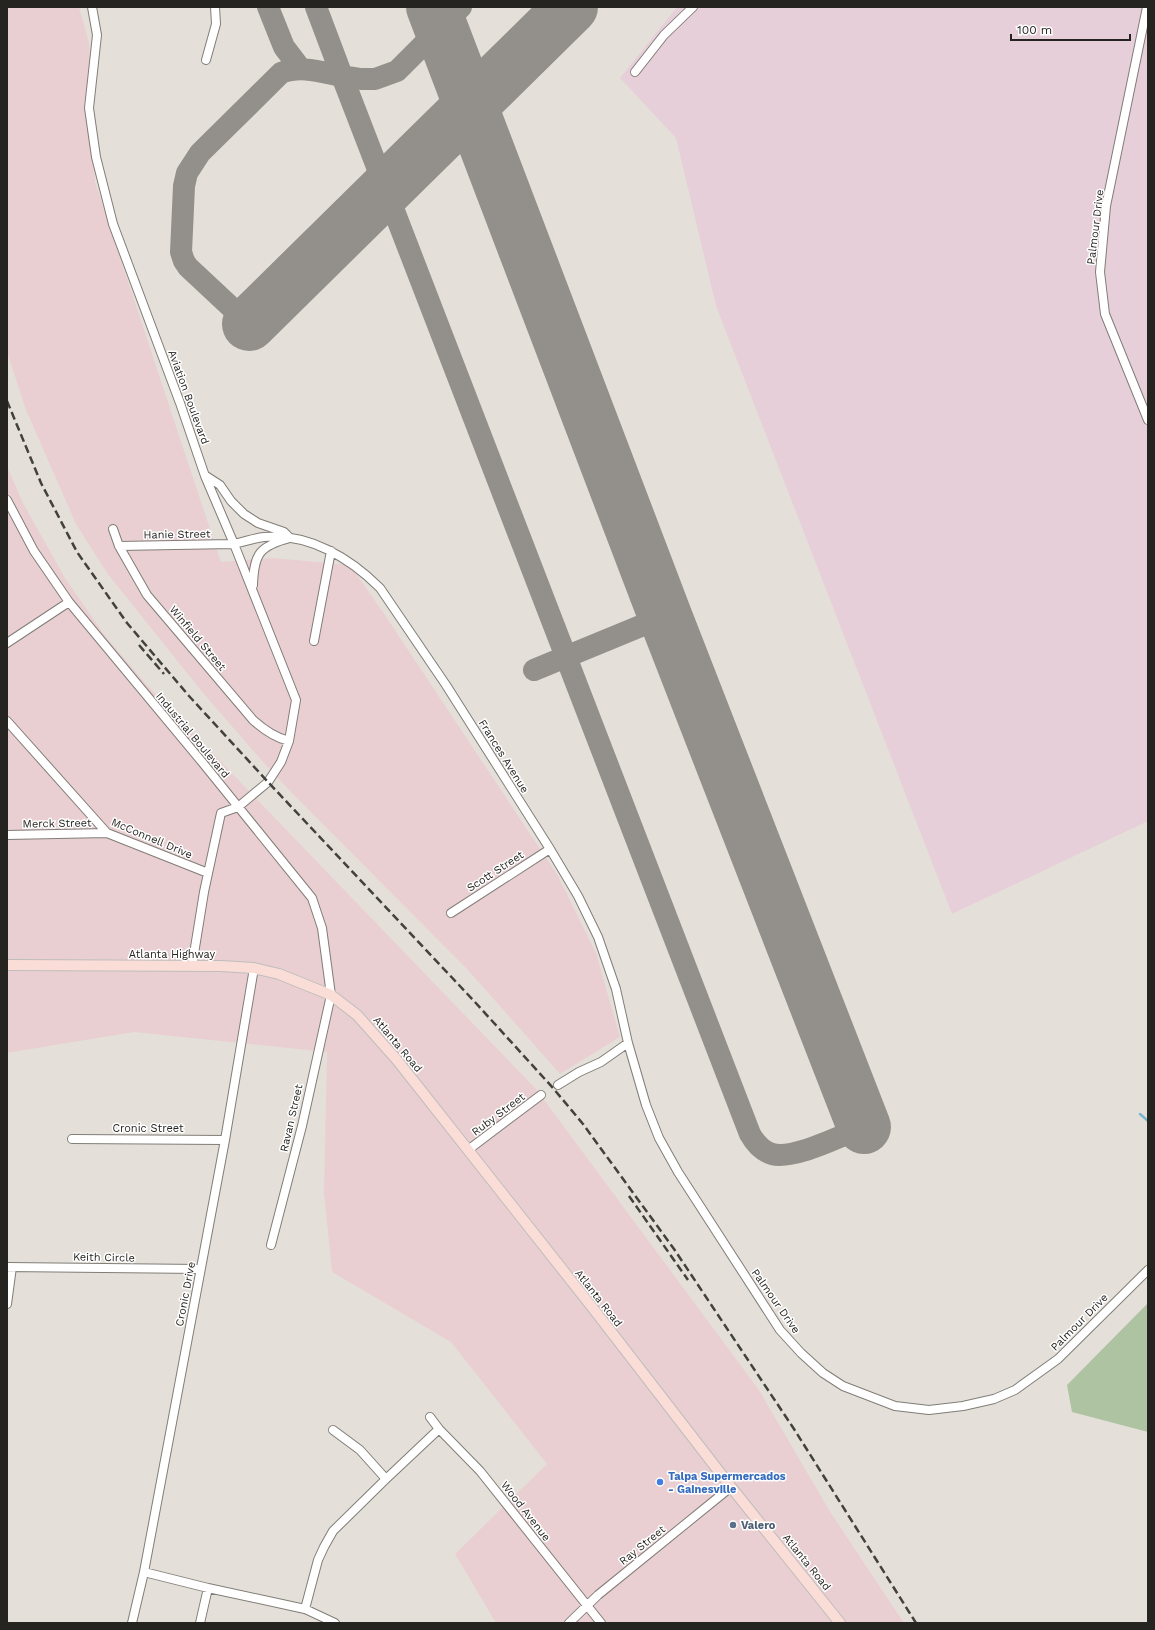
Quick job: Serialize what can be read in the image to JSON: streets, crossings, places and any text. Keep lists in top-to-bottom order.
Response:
{
  "streets": {
    "main road": ["Atlanta Highway", "Atlanta Road"],
    "street": [
      "Palmour Drive",
      "Aviation Boulevard",
      "Hanie Street",
      "Winfield Street",
      "Industrial Boulevard",
      "Frances Avenue",
      "Merck Street",
      "McConnell Drive",
      "Scott Street",
      "Ruby Street",
      "Ravan Street",
      "Cronic Street",
      "Keith Circle",
      "Cronic Drive",
      "Wood Avenue",
      "Ray Street"
    ]
  },
  "crossings": [
    ["Palmour Drive", "Frances Avenue"],
    ["Aviation Boulevard", "Hanie Street"],
    ["Aviation Boulevard", "Winfield Street"],
    ["Aviation Boulevard", "Industrial Boulevard"],
    ["Aviation Boulevard", "Frances Avenue"],
    ["Hanie Street", "Winfield Street"],
    ["Hanie Street", "Frances Avenue"],
    ["Industrial Boulevard", "Atlanta Highway"],
    ["Industrial Boulevard", "Atlanta Road"],
    ["Industrial Boulevard", "Ravan Street"],
    ["Frances Avenue", "Scott Street"],
    ["Merck Street", "McConnell Drive"],
    ["Atlanta Highway", "Atlanta Road"],
    ["Atlanta Highway", "Ravan Street"],
    ["Atlanta Highway", "Cronic Drive"],
    ["Atlanta Road", "Ruby Street"],
    ["Atlanta Road", "Ravan Street"],
    ["Atlanta Road", "Ray Street"],
    ["Cronic Street", "Cronic Drive"],
    ["Keith Circle", "Cronic Drive"],
    ["Wood Avenue", "Ray Street"]
  ],
  "places": ["Talpa Supermercados - Gainesville", "Valero"],
  "scale_bar": "100 m"
}
